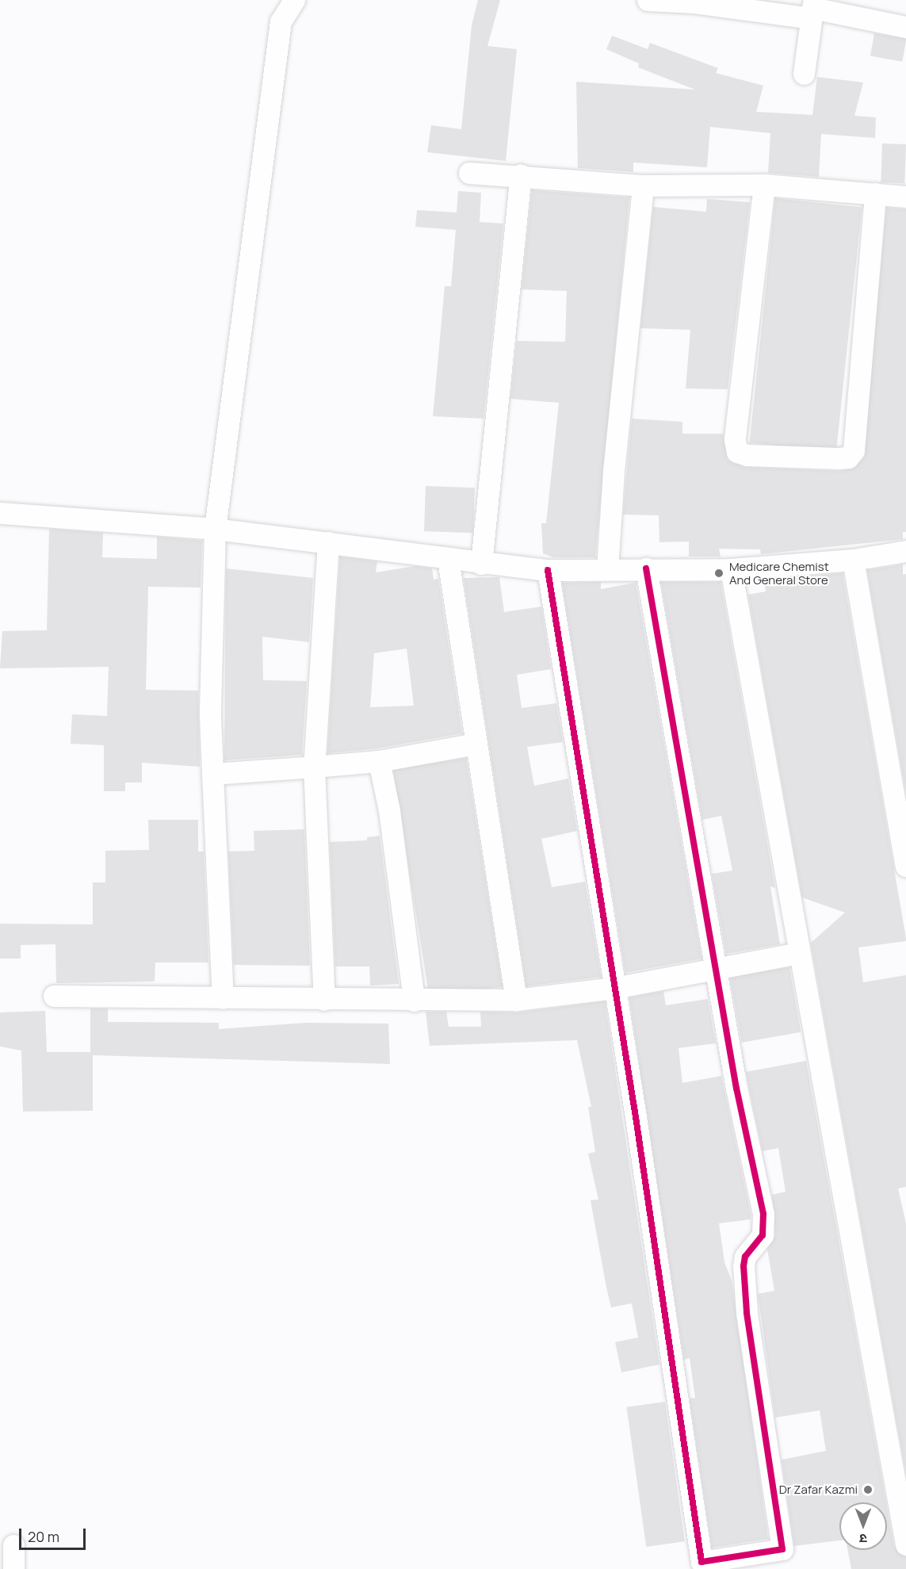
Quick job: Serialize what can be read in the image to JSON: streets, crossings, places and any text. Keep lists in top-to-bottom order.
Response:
{
  "places": ["Medicare Chemist And General Store", "Dr Zafar Kazmi"],
  "scale_bar": "20 m",
  "north": "bottom"
}
